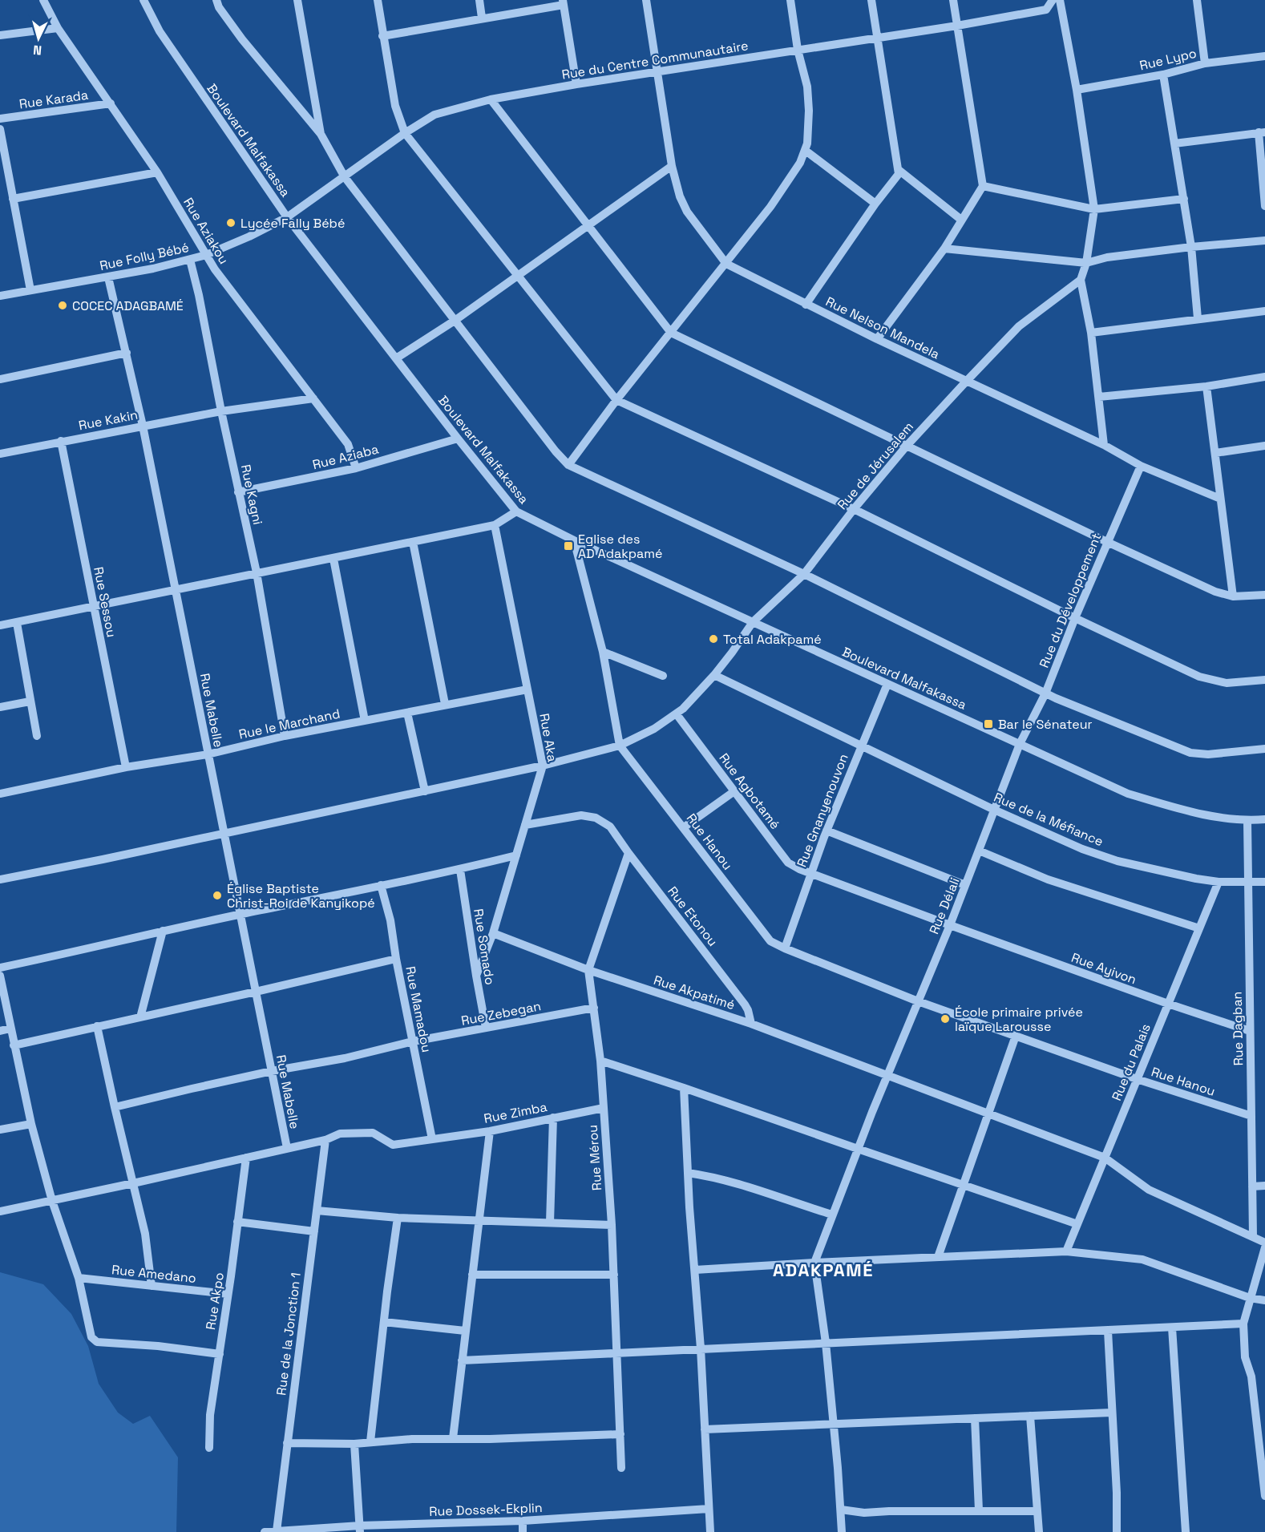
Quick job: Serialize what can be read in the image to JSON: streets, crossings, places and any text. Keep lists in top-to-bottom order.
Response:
{
  "streets": {
    "street": [
      "Rue Lypo",
      "Rue du Centre Communautaire",
      "Rue Karada",
      "Boulevard Malfakassa",
      "Rue Aziakou",
      "Rue Folly Bébé",
      "Rue Nelson Mandela",
      "Rue Kakin",
      "Rue Aziaba",
      "Rue de Jérusalem",
      "Rue Kagni",
      "Rue du Développement",
      "Rue Sessou",
      "Rue Mabelle",
      "Rue le Marchand",
      "Rue Aka",
      "Rue Agbotamé",
      "Rue Gnanyenouvon",
      "Rue de la Méfiance",
      "Rue Hanou",
      "Rue Délali",
      "Rue Etonou",
      "Rue Somado",
      "Rue Ayivon",
      "Rue Akpatimé",
      "Rue Mamadou",
      "Rue Zebegan",
      "Rue Dagban",
      "Rue du Palais",
      "Rue Zimba",
      "Rue Mérou",
      "Rue Amedano",
      "Rue Akpo",
      "Rue de la Jonction 1",
      "Rue Dossek-Ekplin"
    ]
  },
  "crossings": [
    ["Rue du Centre Communautaire", "Boulevard Malfakassa"],
    ["Rue du Centre Communautaire", "Rue Folly Bébé"],
    ["Rue du Centre Communautaire", "Rue Nelson Mandela"],
    ["Rue Karada", "Rue Aziakou"],
    ["Boulevard Malfakassa", "Rue Folly Bébé"],
    ["Boulevard Malfakassa", "Rue Aziaba"],
    ["Boulevard Malfakassa", "Rue de Jérusalem"],
    ["Boulevard Malfakassa", "Rue du Développement"],
    ["Boulevard Malfakassa", "Rue Gnanyenouvon"],
    ["Boulevard Malfakassa", "Rue Délali"],
    ["Boulevard Malfakassa", "Rue Dagban"],
    ["Rue Aziakou", "Rue Folly Bébé"],
    ["Rue Aziakou", "Rue Kakin"],
    ["Rue Aziakou", "Rue Aziaba"],
    ["Rue Folly Bébé", "Rue Kagni"],
    ["Rue Folly Bébé", "Rue Mabelle"],
    ["Rue Nelson Mandela", "Rue de Jérusalem"],
    ["Rue Nelson Mandela", "Rue du Développement"],
    ["Rue Kakin", "Rue Kagni"],
    ["Rue Kakin", "Rue Sessou"],
    ["Rue Kakin", "Rue Mabelle"],
    ["Rue Aziaba", "Rue Kagni"],
    ["Rue de Jérusalem", "Rue Mabelle"],
    ["Rue de Jérusalem", "Rue Aka"],
    ["Rue de Jérusalem", "Rue Agbotamé"],
    ["Rue de Jérusalem", "Rue de la Méfiance"],
    ["Rue de Jérusalem", "Rue Hanou"],
    ["Rue Kagni", "Rue le Marchand"],
    ["Rue du Développement", "Rue Délali"],
    ["Rue Sessou", "Rue le Marchand"],
    ["Rue Mabelle", "Rue le Marchand"],
    ["Rue Mabelle", "Rue Zebegan"],
    ["Rue Mabelle", "Rue Zimba"],
    ["Rue le Marchand", "Rue Aka"],
    ["Rue Aka", "Rue Etonou"],
    ["Rue Aka", "Rue Somado"],
    ["Rue Aka", "Rue Akpatimé"],
    ["Rue Agbotamé", "Rue Gnanyenouvon"],
    ["Rue Agbotamé", "Rue Délali"],
    ["Rue Agbotamé", "Rue Ayivon"],
    ["Rue Gnanyenouvon", "Rue de la Méfiance"],
    ["Rue Gnanyenouvon", "Rue Hanou"],
    ["Rue de la Méfiance", "Rue Délali"],
    ["Rue de la Méfiance", "Rue Dagban"],
    ["Rue de la Méfiance", "Rue du Palais"],
    ["Rue Hanou", "Rue Délali"],
    ["Rue Hanou", "Rue Dagban"],
    ["Rue Hanou", "Rue du Palais"],
    ["Rue Délali", "Rue Ayivon"],
    ["Rue Délali", "Rue Akpatimé"],
    ["Rue Etonou", "Rue Akpatimé"],
    ["Rue Etonou", "Rue Mérou"],
    ["Rue Somado", "Rue Zebegan"],
    ["Rue Ayivon", "Rue Dagban"],
    ["Rue Ayivon", "Rue du Palais"],
    ["Rue Akpatimé", "Rue Dagban"],
    ["Rue Akpatimé", "Rue du Palais"],
    ["Rue Akpatimé", "Rue Mérou"],
    ["Rue Mamadou", "Rue Zebegan"],
    ["Rue Mamadou", "Rue Zimba"],
    ["Rue Zebegan", "Rue Mérou"],
    ["Rue Zimba", "Rue Mérou"],
    ["Rue Zimba", "Rue Akpo"],
    ["Rue Zimba", "Rue de la Jonction 1"],
    ["Rue Amedano", "Rue Akpo"],
    ["Rue de la Jonction 1", "Rue Dossek-Ekplin"]
  ],
  "districts": ["ADAKPAMÉ"],
  "places": {
    "other": [
      "Lycée Fally Bébé",
      "COCEC ADAGBAMÉ",
      "Total Adakpamé",
      "Église Baptiste Christ-Roi de Kanyikopé",
      "École primaire privée laïque Larousse"
    ],
    "transit": ["Eglise des AD Adakpamé", "Bar le Sénateur"]
  },
  "north": "bottom"
}
